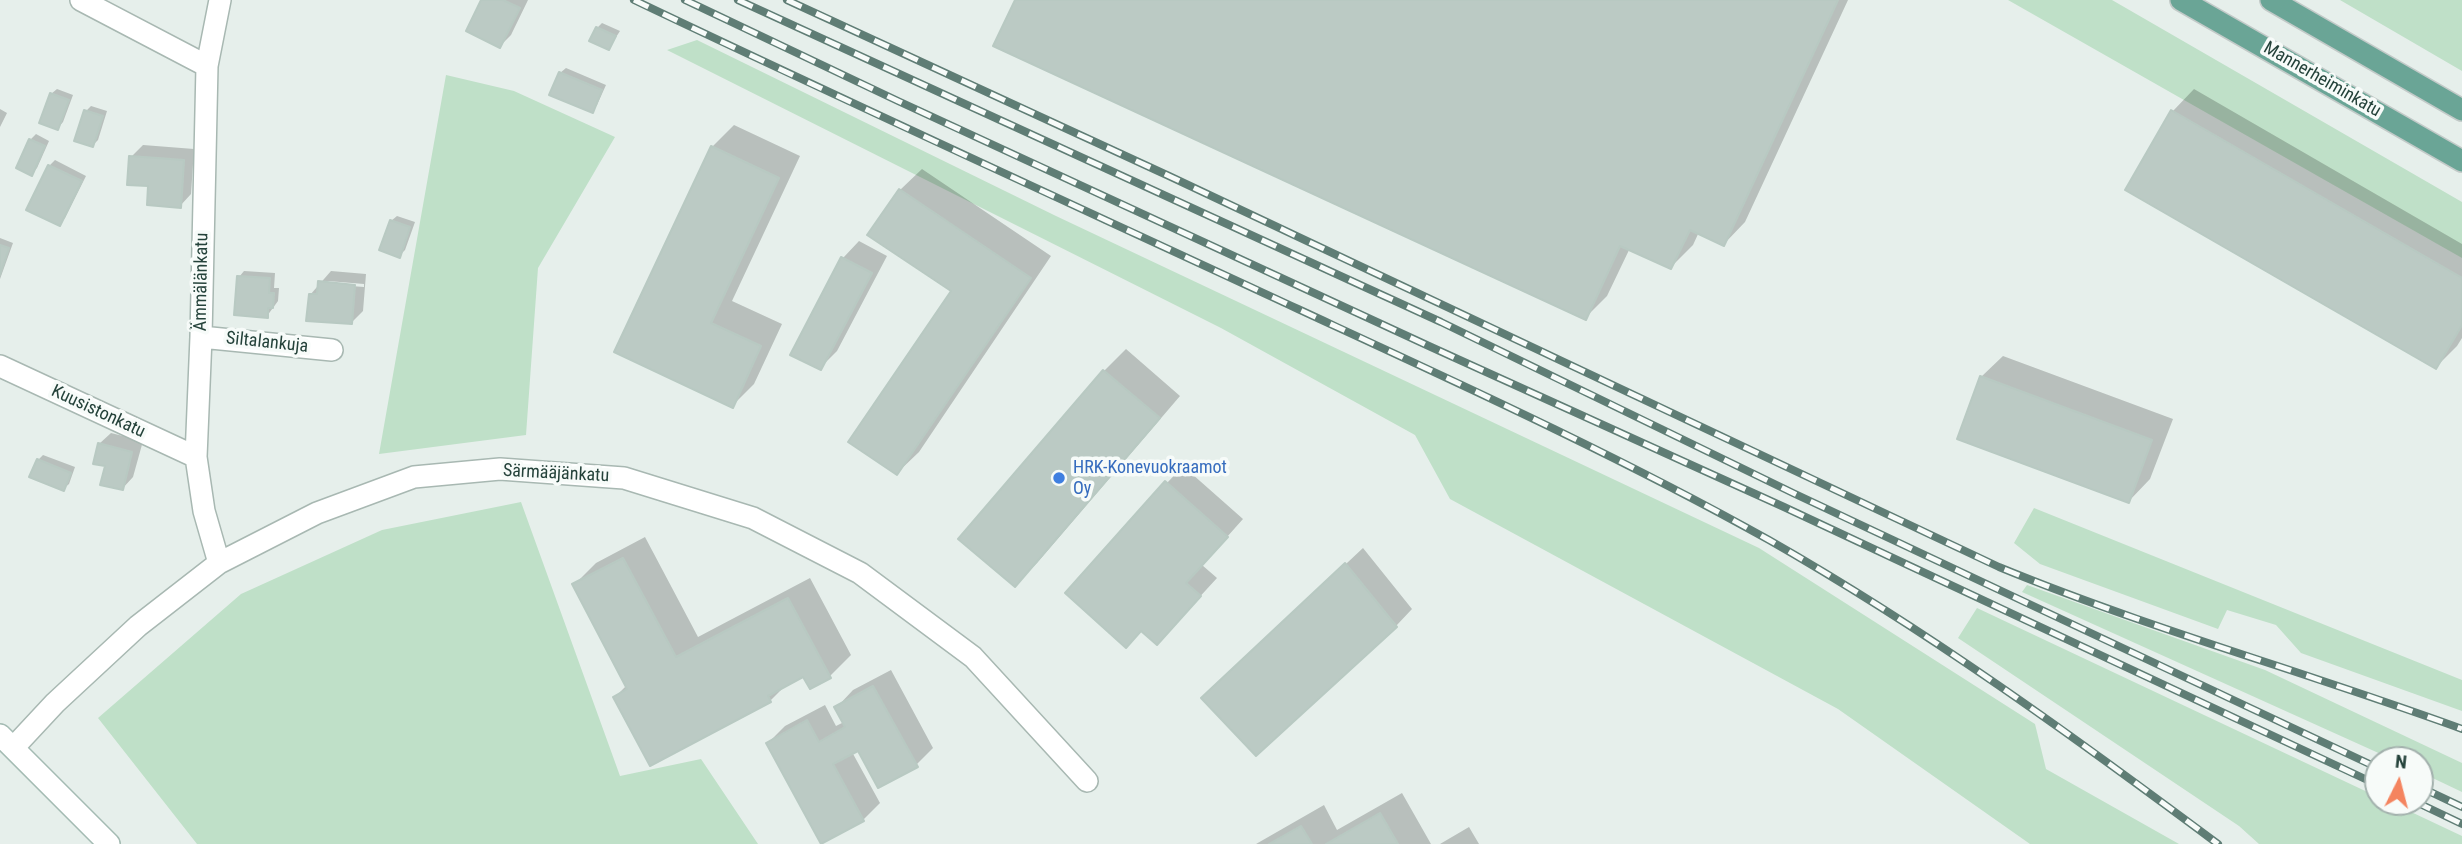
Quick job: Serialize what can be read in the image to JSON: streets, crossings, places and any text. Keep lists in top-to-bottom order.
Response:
{
  "streets": {
    "main road": ["Mannerheiminkatu"],
    "street": [
      "Ämmälänkatu",
      "Siltalankuja",
      "Kuusistonkatu",
      "Särmääjänkatu"
    ]
  },
  "crossings": [
    ["Ämmälänkatu", "Siltalankuja"],
    ["Ämmälänkatu", "Kuusistonkatu"],
    ["Ämmälänkatu", "Särmääjänkatu"]
  ],
  "places": ["HRK-Konevuokraamot Oy"],
  "north": "top"
}
